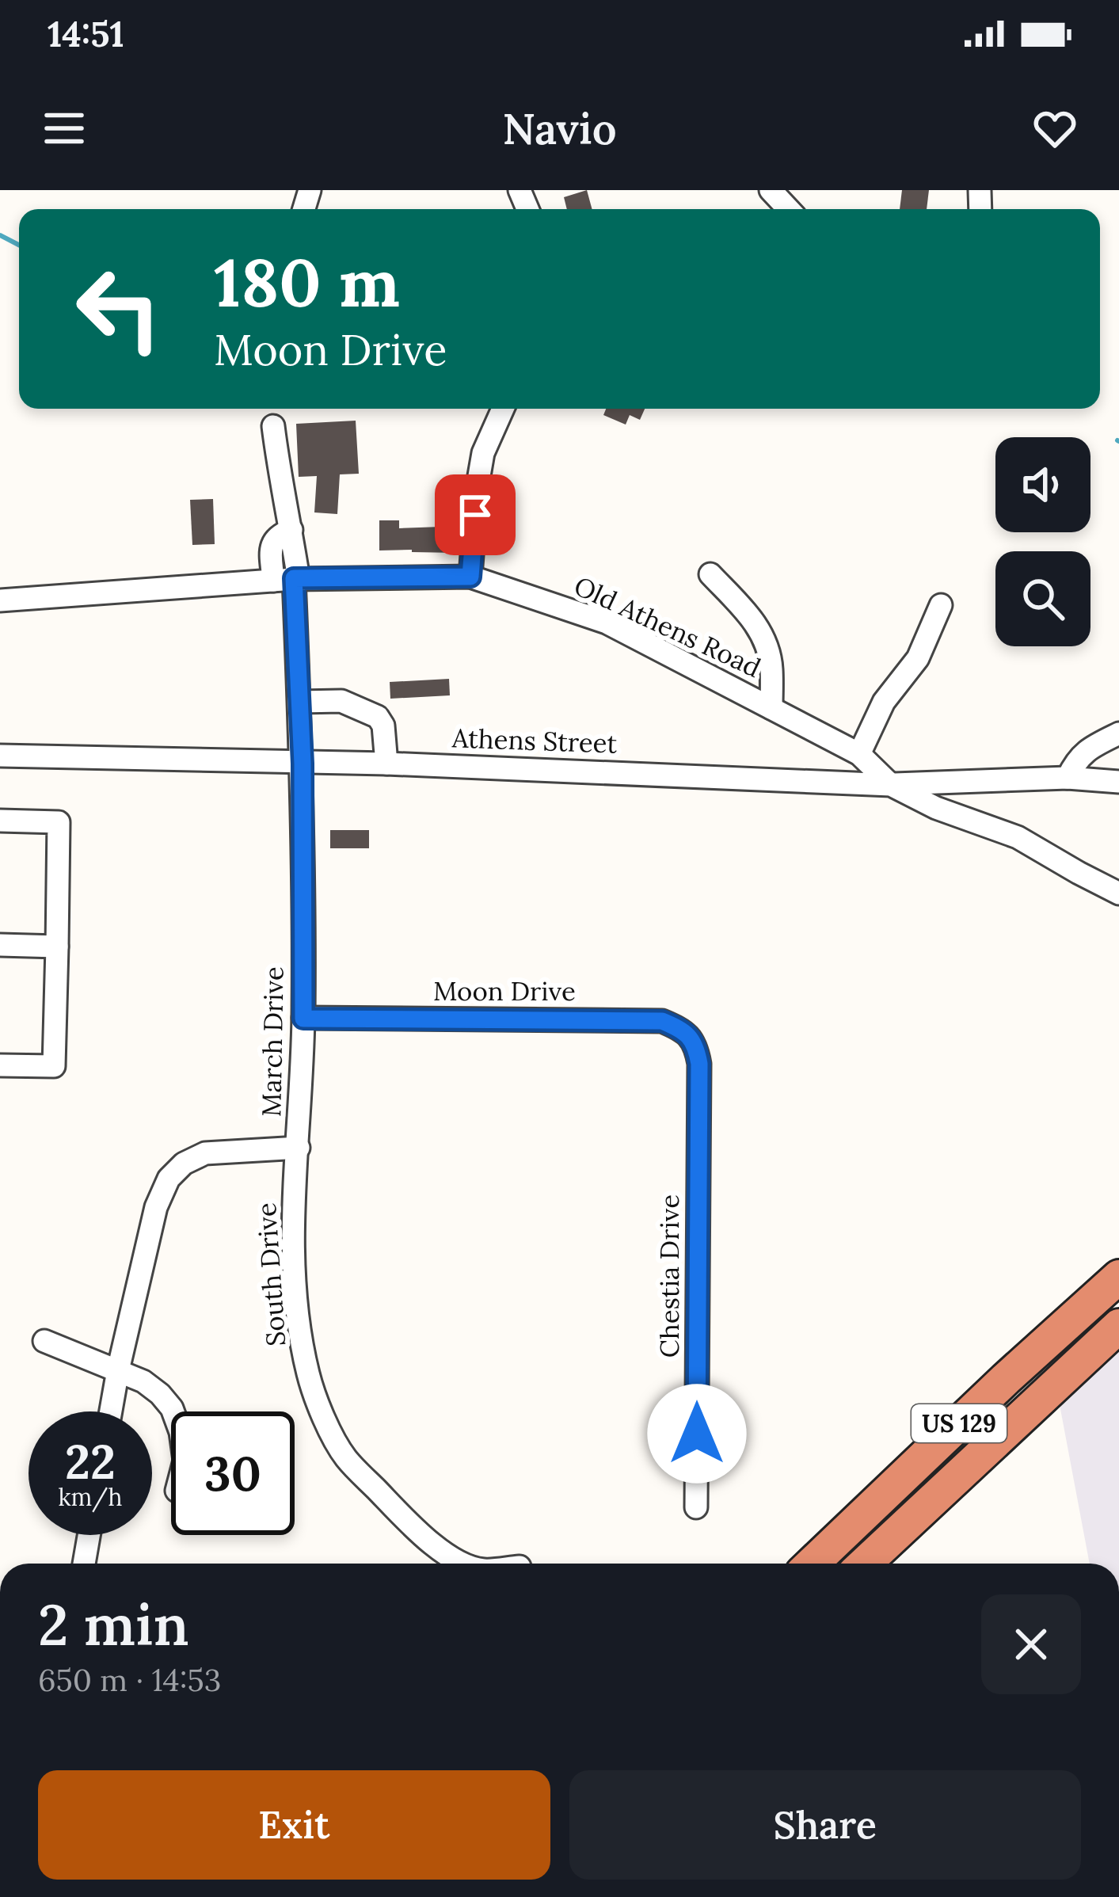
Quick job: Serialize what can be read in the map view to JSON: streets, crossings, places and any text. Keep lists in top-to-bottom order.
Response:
{
  "streets": {
    "highway": ["US 129"],
    "street": [
      "Old Athens Road",
      "Athens Street",
      "Moon Drive",
      "March Drive",
      "South Drive",
      "Chestia Drive"
    ]
  },
  "crossings": [
    ["Old Athens Road", "Athens Street"],
    ["Athens Street", "March Drive"],
    ["Moon Drive", "March Drive"],
    ["Moon Drive", "Chestia Drive"],
    ["March Drive", "South Drive"]
  ],
  "page": {
    "status": "14:51",
    "header": "Navio",
    "turn": ["180 m", "Moon Drive"],
    "speed": "22 km/h",
    "limit": "30",
    "heading": ["2 min", "650 m · 14:53"],
    "buttons": ["Exit", "Share"]
  }
}
